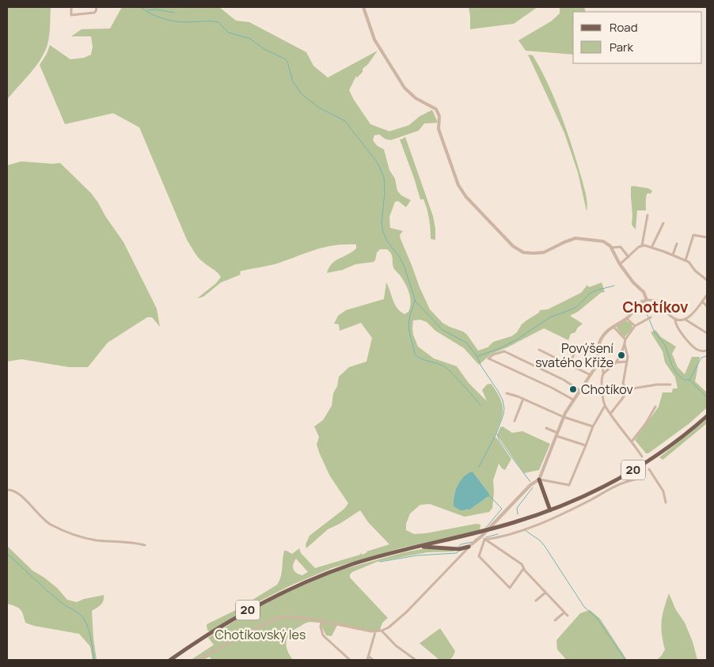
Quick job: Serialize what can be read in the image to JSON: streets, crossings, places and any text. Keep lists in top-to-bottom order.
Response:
{
  "streets": {
    "main road": ["20"]
  },
  "districts": ["Chotíkov"],
  "parks": ["Chotíkovský les"],
  "places": ["Povýšení svatého Kříže", "Chotíkov"],
  "legend": ["Road", "Park"]
}
